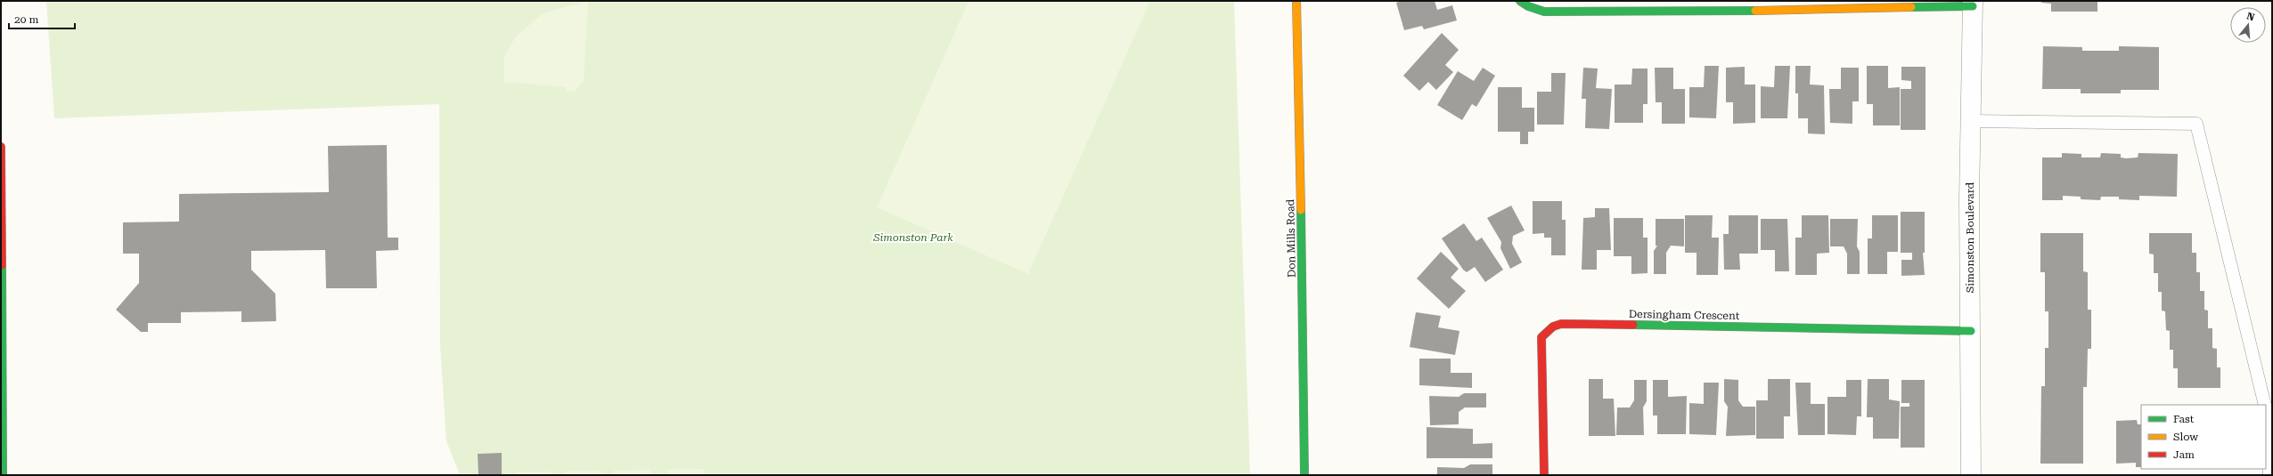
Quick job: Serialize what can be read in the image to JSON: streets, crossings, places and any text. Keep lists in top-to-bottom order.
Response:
{
  "streets": {
    "street": ["Simonston Boulevard", "Don Mills Road", "Dersingham Crescent"]
  },
  "crossings": [
    ["Simonston Boulevard", "Dersingham Crescent"]
  ],
  "parks": ["Simonston Park"],
  "legend": ["Fast", "Slow", "Jam"],
  "scale_bar": "20 m",
  "north": "top"
}
